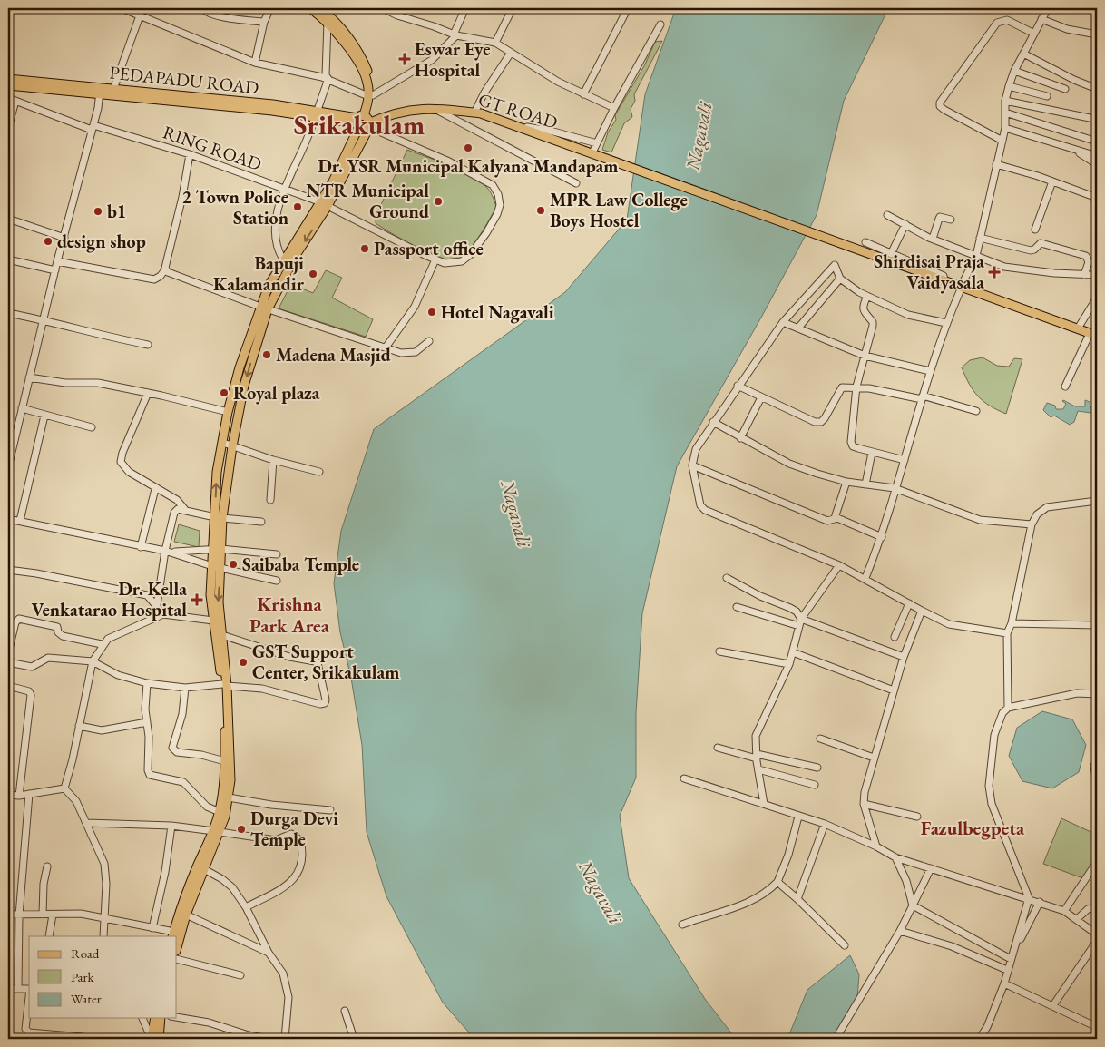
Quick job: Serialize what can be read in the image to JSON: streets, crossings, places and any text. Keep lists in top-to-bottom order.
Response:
{
  "streets": {
    "main road": ["PEDAPADU ROAD", "GT ROAD"],
    "street": ["RING ROAD"]
  },
  "crossings": [
    ["PEDAPADU ROAD", "GT ROAD"],
    ["PEDAPADU ROAD", "RING ROAD"],
    ["GT ROAD", "RING ROAD"]
  ],
  "districts": ["Srikakulam", "Krishna Park Area", "Fazulbegpeta"],
  "water": ["Nagavali"],
  "places": {
    "health": ["Eswar Eye Hospital", "Shirdisai Praja Vaidyasala", "Dr. Kella Venkatarao Hospital"],
    "other": [
      "Dr. YSR Municipal Kalyana Mandapam",
      "NTR Municipal Ground",
      "2 Town Police Station",
      "MPR Law College Boys Hostel",
      "b1",
      "design shop",
      "Passport office",
      "Bapuji Kalamandir",
      "Hotel Nagavali",
      "Madena Masjid",
      "Royal plaza",
      "Saibaba Temple",
      "GST Support Center, Srikakulam",
      "Durga Devi Temple"
    ]
  },
  "legend": ["Road", "Park", "Water"]
}
